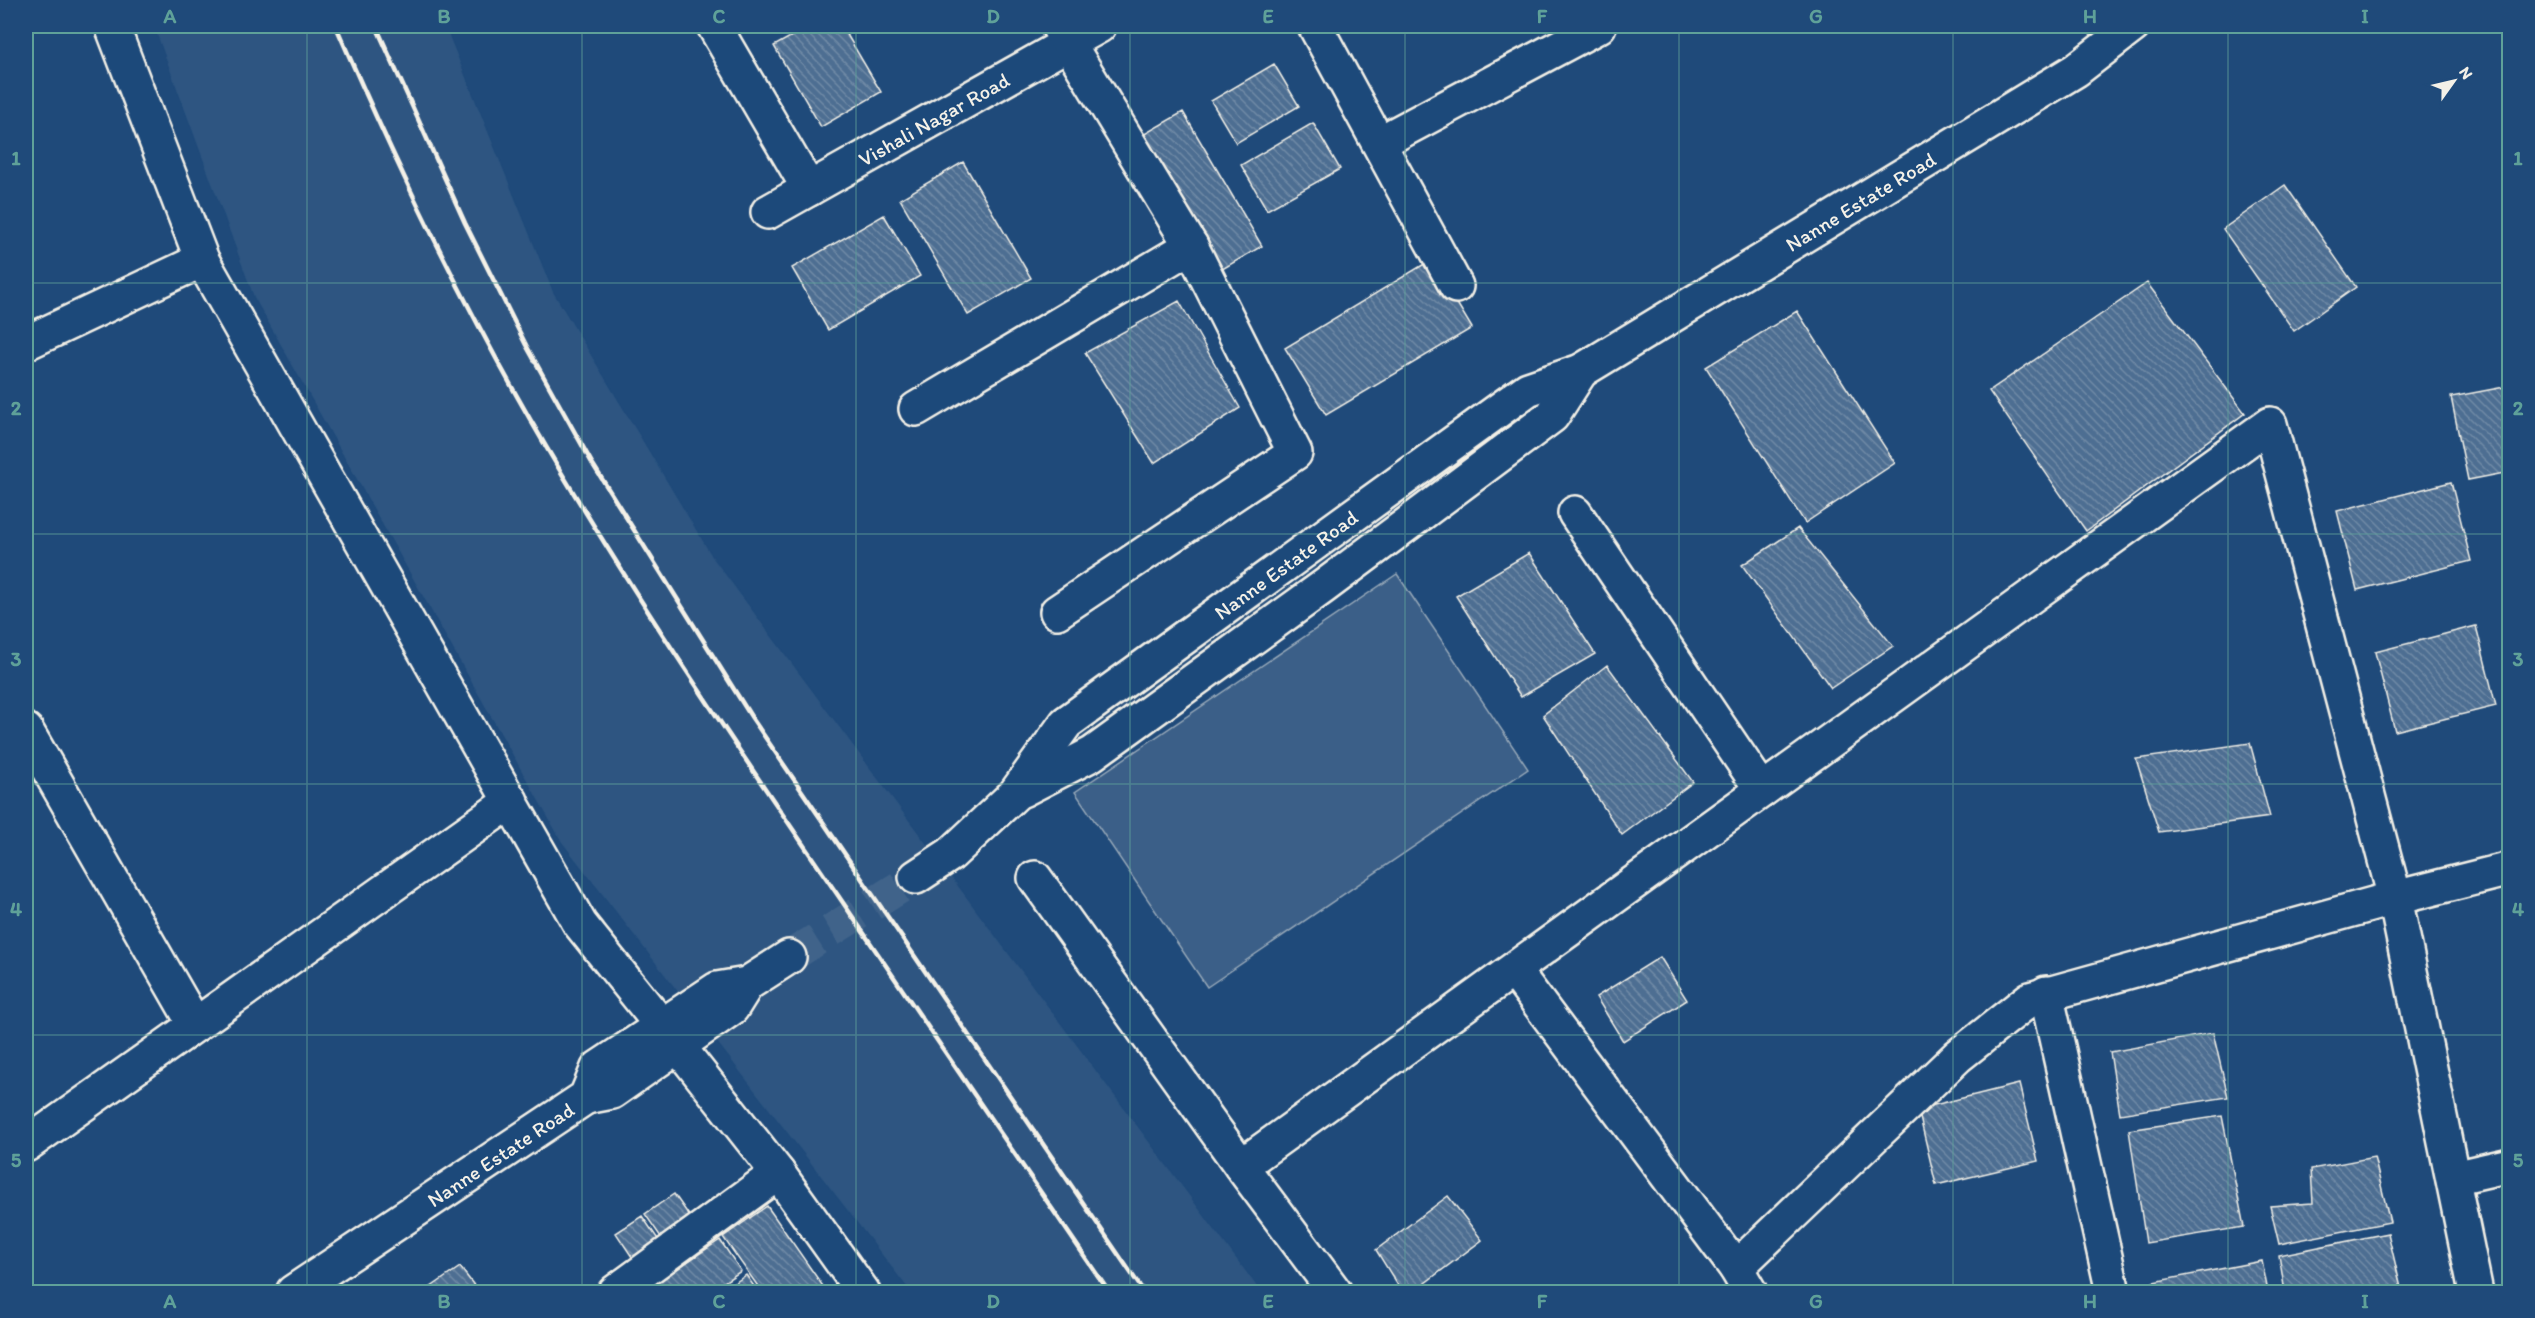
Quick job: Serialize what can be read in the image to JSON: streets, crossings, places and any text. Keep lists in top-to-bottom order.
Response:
{
  "streets": {
    "street": ["Vishali Nagar Road", "Nanne Estate Road"]
  },
  "north": "top right",
  "grid": {
    "columns": [
      "A",
      "B",
      "C",
      "D",
      "E",
      "F",
      "G",
      "H",
      "I"
    ],
    "rows": [
      "1",
      "2",
      "3",
      "4",
      "5"
    ]
  }
}
